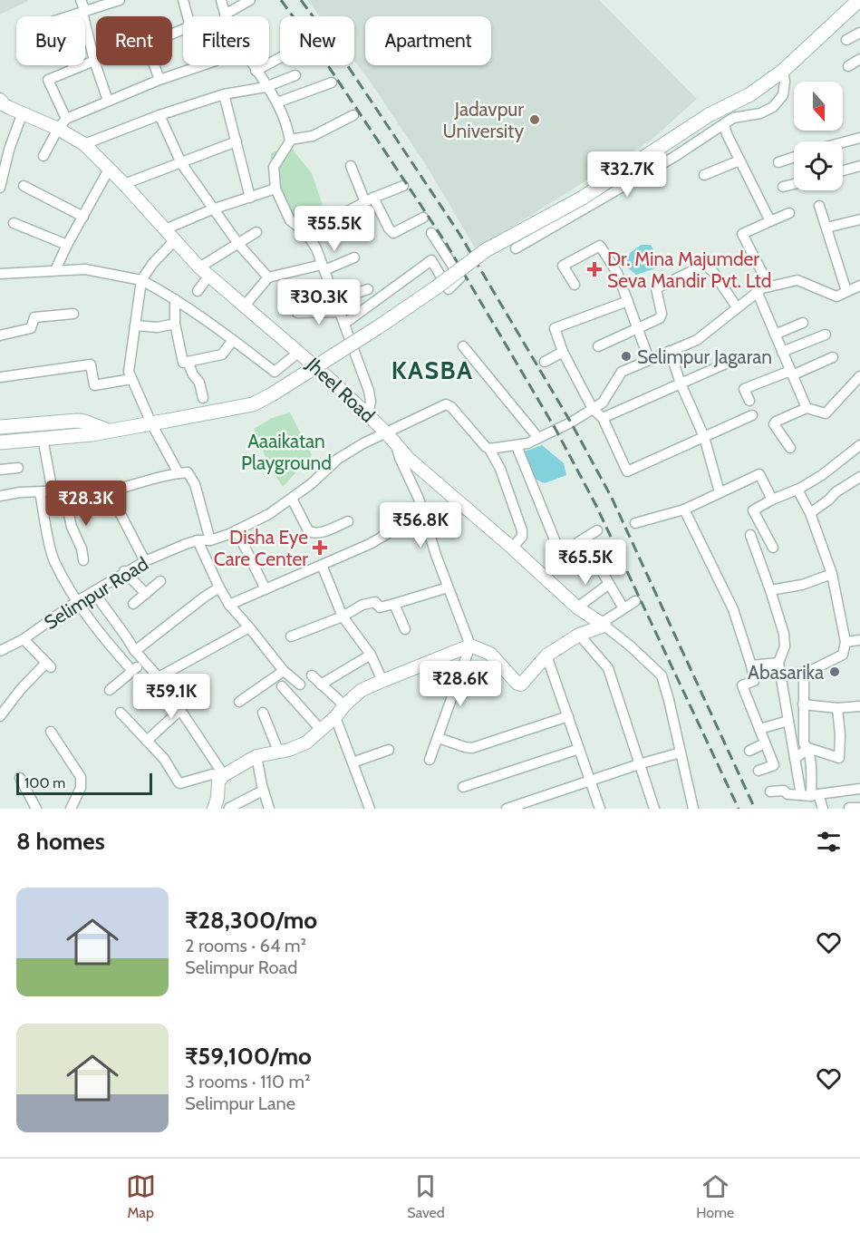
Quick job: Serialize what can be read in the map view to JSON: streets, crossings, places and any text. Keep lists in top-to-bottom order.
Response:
{
  "streets": {
    "street": ["Jheel Road", "Selimpur Road"]
  },
  "crossings": [
    ["Jheel Road", "Selimpur Road"]
  ],
  "districts": ["KASBA"],
  "parks": ["Aaaikatan Playground"],
  "places": {
    "other": ["Jadavpur University", "Selimpur Jagaran", "Abasarika"],
    "health": ["Dr. Mina Majumder Seva Mandir Pvt. Ltd", "Disha Eye Care Center"]
  },
  "scale_bar": "100 m",
  "north": "bottom",
  "page": {
    "chip": [
      "Buy",
      "Rent",
      "Filters",
      "New",
      "Apartment"
    ],
    "price": [
      "₹32.7K",
      "₹55.5K",
      "₹30.3K",
      "₹28.3K",
      "₹56.8K",
      "₹65.5K",
      "₹28.6K",
      "₹59.1K"
    ],
    "scale": "100 m",
    "heading": "8 homes",
    "list": [
      {
        "name": "₹28,300/mo",
        "note": "2 rooms · 64 m² · Selimpur Road"
      },
      {
        "name": "₹59,100/mo",
        "note": "3 rooms · 110 m² · Selimpur Lane"
      }
    ],
    "tabs": ["Map", "Saved", "Home"]
  }
}
